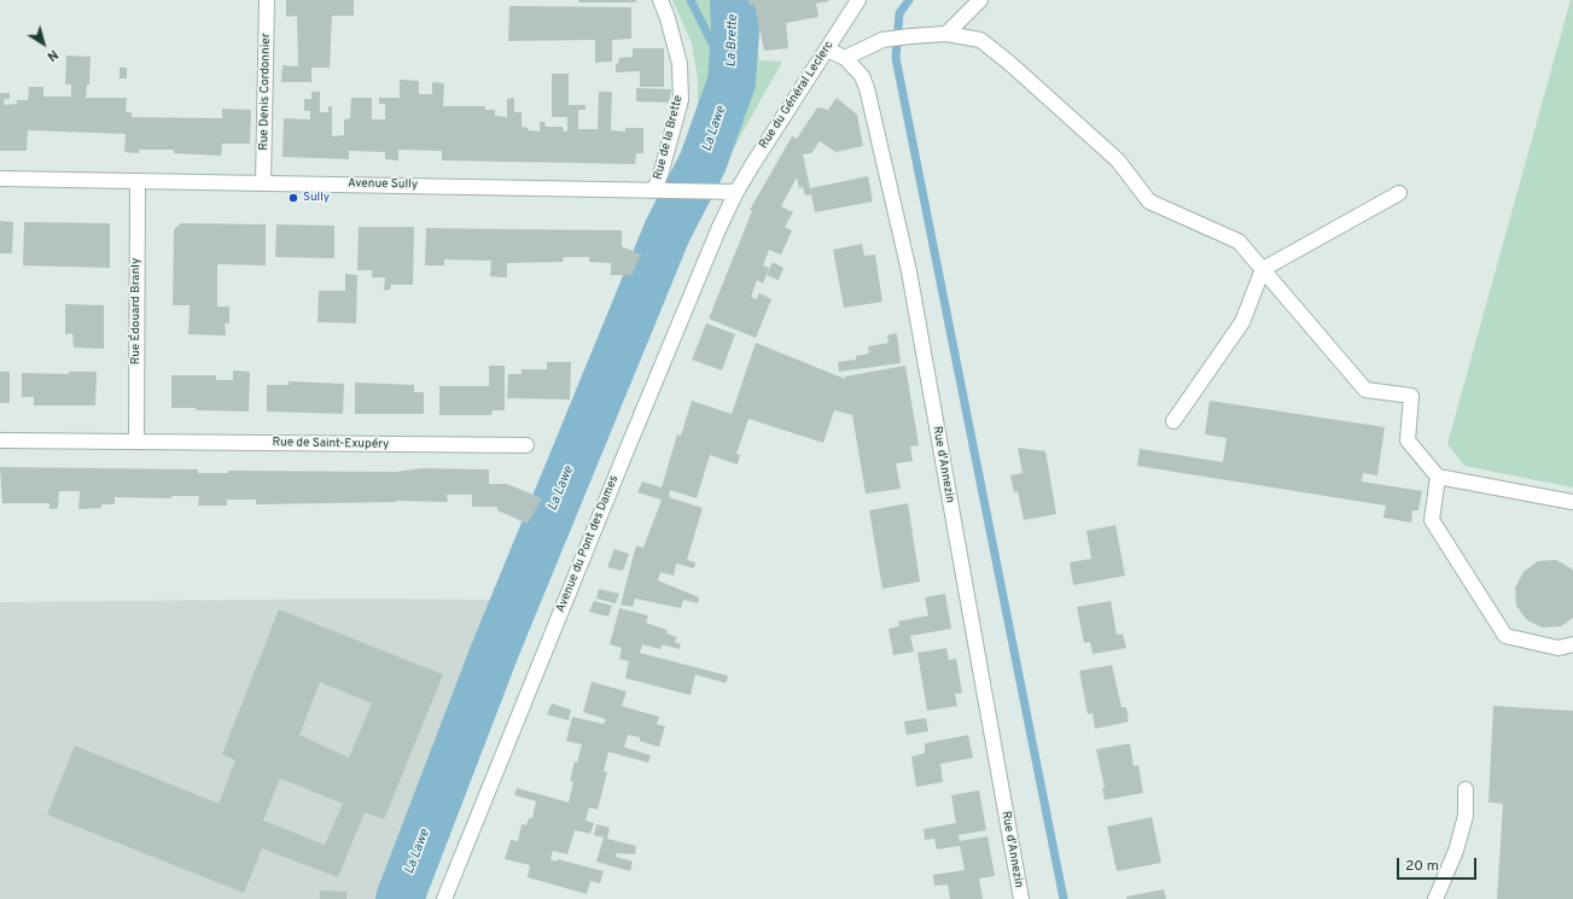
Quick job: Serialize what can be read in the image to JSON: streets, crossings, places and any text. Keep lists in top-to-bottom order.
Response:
{
  "streets": {
    "street": [
      "Rue Denis Cordonnier",
      "Rue du Général Leclerc",
      "Rue de la Brette",
      "Avenue Sully",
      "Rue Édouard Branly",
      "Rue de Saint-Exupéry",
      "Rue d'Annezin",
      "Avenue du Pont des Dames"
    ]
  },
  "crossings": [
    ["Rue Denis Cordonnier", "Avenue Sully"],
    ["Rue du Général Leclerc", "Avenue Sully"],
    ["Rue du Général Leclerc", "Rue d'Annezin"],
    ["Rue du Général Leclerc", "Avenue du Pont des Dames"],
    ["Rue de la Brette", "Avenue Sully"],
    ["Avenue Sully", "Rue Édouard Branly"],
    ["Avenue Sully", "Avenue du Pont des Dames"],
    ["Rue Édouard Branly", "Rue de Saint-Exupéry"]
  ],
  "water": ["La Brette", "La Lawe"],
  "places": ["Sully"],
  "scale_bar": "20 m",
  "north": "bottom right"
}
